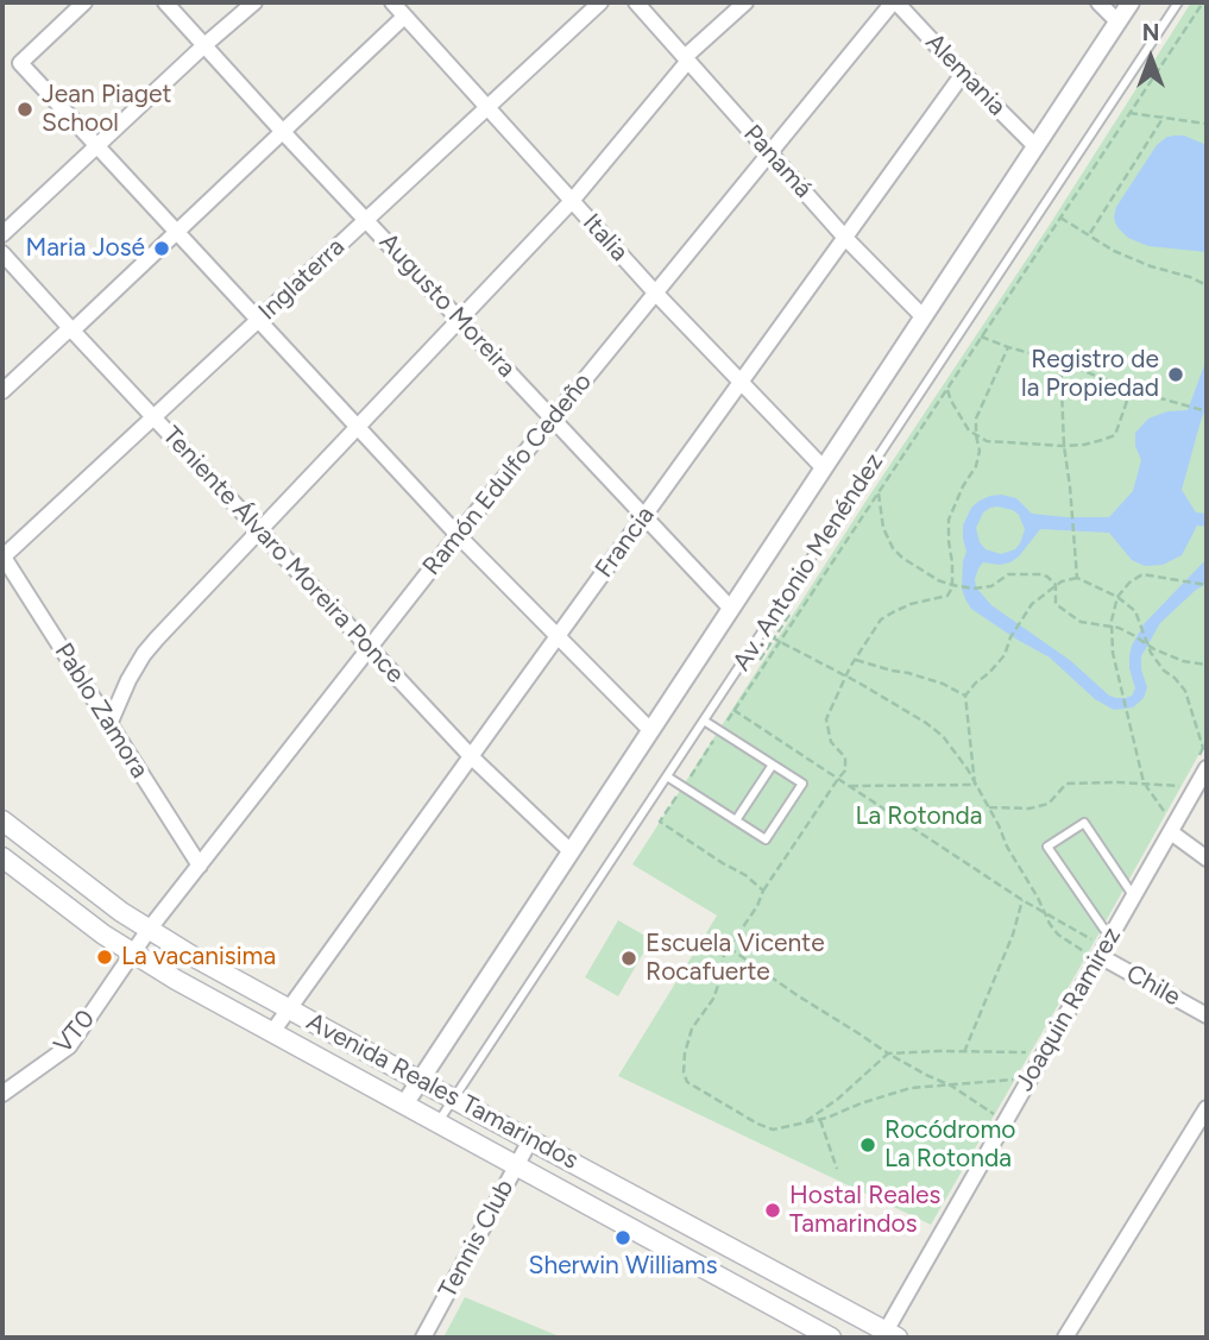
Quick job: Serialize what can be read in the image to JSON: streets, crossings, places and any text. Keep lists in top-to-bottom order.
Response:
{
  "streets": {
    "main road": ["Avenida Reales Tamarindos"],
    "street": [
      "Alemania",
      "Panamá",
      "Italia",
      "Inglaterra",
      "Augusto Moreira",
      "Ramón Edulfo Cedeño",
      "Francia",
      "Teniente Álvaro Moreira Ponce",
      "Av. Antonio Menéndez",
      "Pablo Zamora",
      "Chile",
      "Joaquin Ramirez",
      "VT0",
      "Tennis Club"
    ]
  },
  "crossings": [
    ["Alemania", "Ramón Edulfo Cedeño"],
    ["Alemania", "Francia"],
    ["Alemania", "Av. Antonio Menéndez"],
    ["Panamá", "Ramón Edulfo Cedeño"],
    ["Panamá", "Francia"],
    ["Panamá", "Av. Antonio Menéndez"],
    ["Italia", "Inglaterra"],
    ["Italia", "Ramón Edulfo Cedeño"],
    ["Italia", "Francia"],
    ["Italia", "Av. Antonio Menéndez"],
    ["Inglaterra", "Augusto Moreira"],
    ["Inglaterra", "Teniente Álvaro Moreira Ponce"],
    ["Inglaterra", "Pablo Zamora"],
    ["Augusto Moreira", "Ramón Edulfo Cedeño"],
    ["Augusto Moreira", "Francia"],
    ["Augusto Moreira", "Av. Antonio Menéndez"],
    ["Ramón Edulfo Cedeño", "Teniente Álvaro Moreira Ponce"],
    ["Ramón Edulfo Cedeño", "Pablo Zamora"],
    ["Ramón Edulfo Cedeño", "VT0"],
    ["Ramón Edulfo Cedeño", "Avenida Reales Tamarindos"],
    ["Francia", "Teniente Álvaro Moreira Ponce"],
    ["Francia", "Avenida Reales Tamarindos"],
    ["Teniente Álvaro Moreira Ponce", "Av. Antonio Menéndez"],
    ["Av. Antonio Menéndez", "Avenida Reales Tamarindos"],
    ["Chile", "Joaquin Ramirez"],
    ["Joaquin Ramirez", "Avenida Reales Tamarindos"],
    ["VT0", "Avenida Reales Tamarindos"],
    ["Avenida Reales Tamarindos", "Tennis Club"]
  ],
  "parks": ["La Rotonda"],
  "places": [
    "Jean Piaget School",
    "Maria José",
    "Registro de la Propiedad",
    "La vacanisima",
    "Escuela Vicente Rocafuerte",
    "Rocódromo La Rotonda",
    "Hostal Reales Tamarindos",
    "Sherwin Williams"
  ],
  "north": "top"
}
